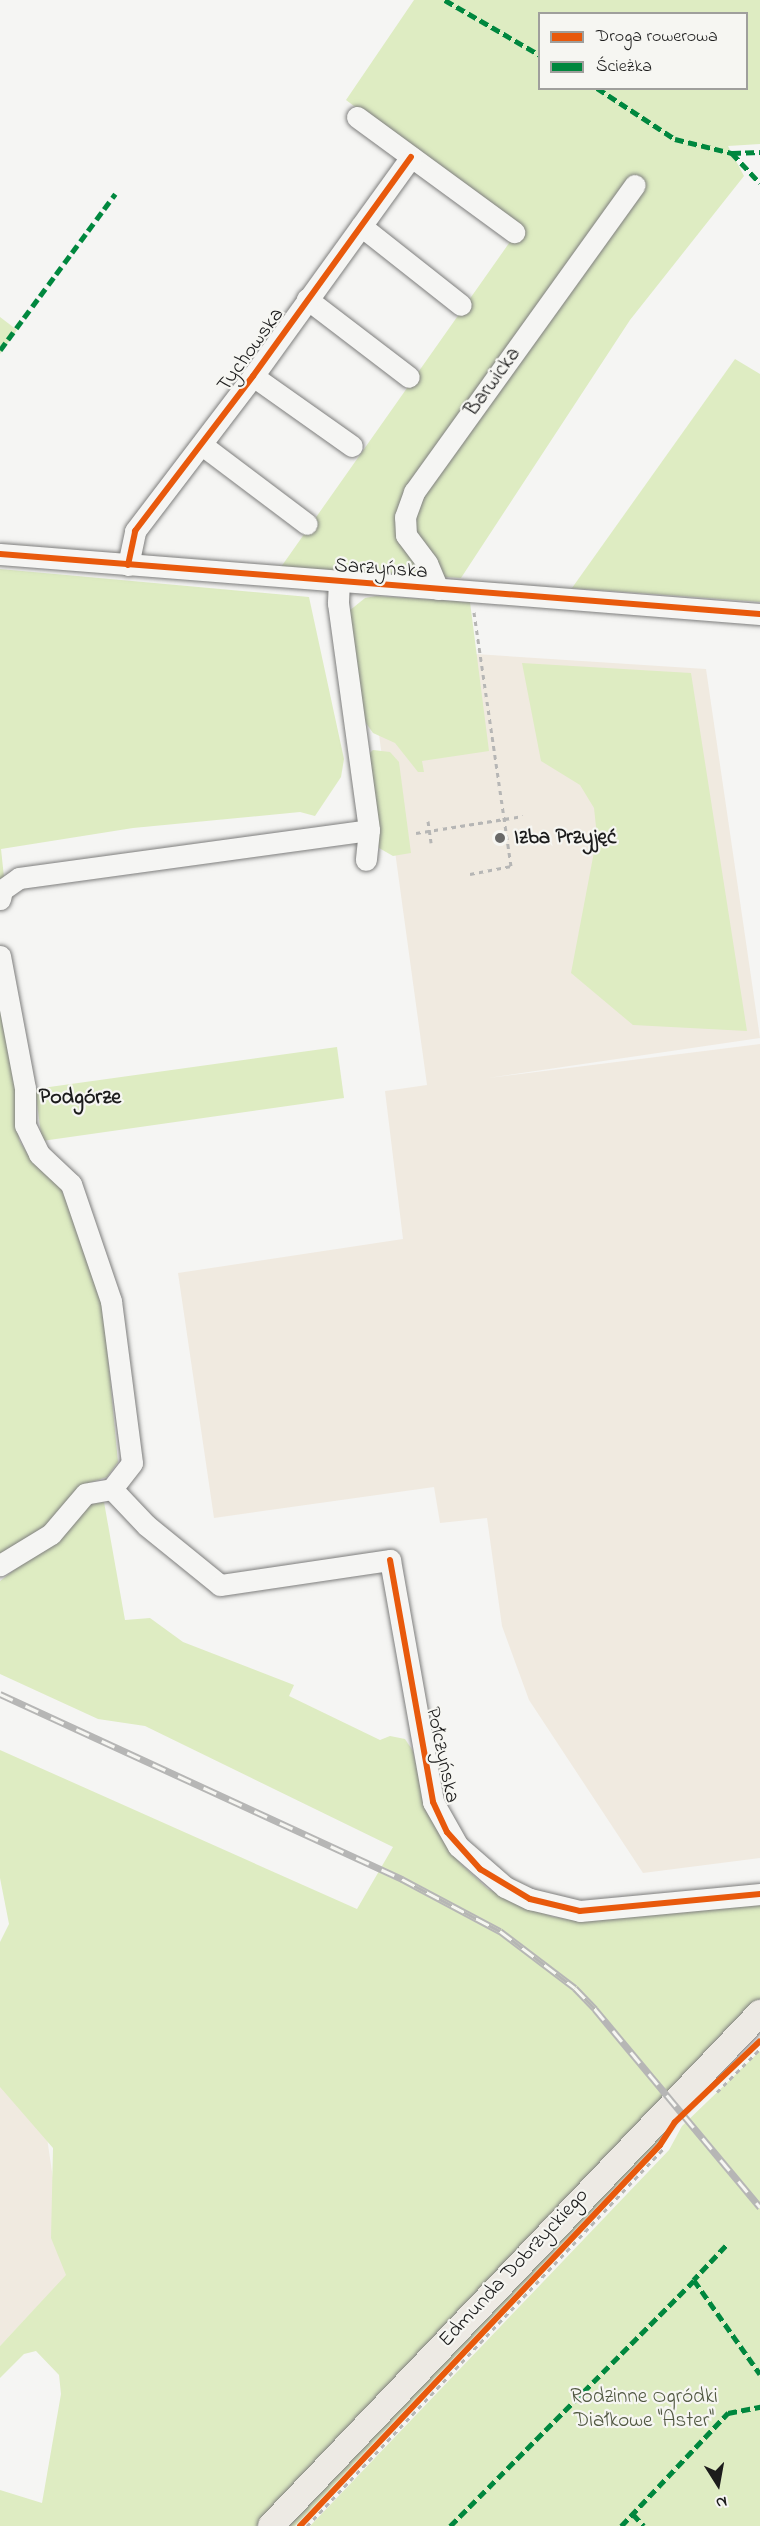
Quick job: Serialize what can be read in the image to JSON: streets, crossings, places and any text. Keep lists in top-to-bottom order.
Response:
{
  "streets": {
    "main road": ["Edmunda Dobrzyckiego"],
    "street": [
      "Tychowska",
      "Barwicka",
      "Sarzyńska",
      "Połczyńska"
    ]
  },
  "crossings": [
    ["Tychowska", "Sarzyńska"],
    ["Barwicka", "Sarzyńska"]
  ],
  "districts": ["Podgórze"],
  "parks": ["Rodzinne Ogródki Diałkowe \"Aster\""],
  "places": ["Izba Przyjęć"],
  "legend": ["Droga rowerowa", "Ścieżka"],
  "north": "bottom"
}
